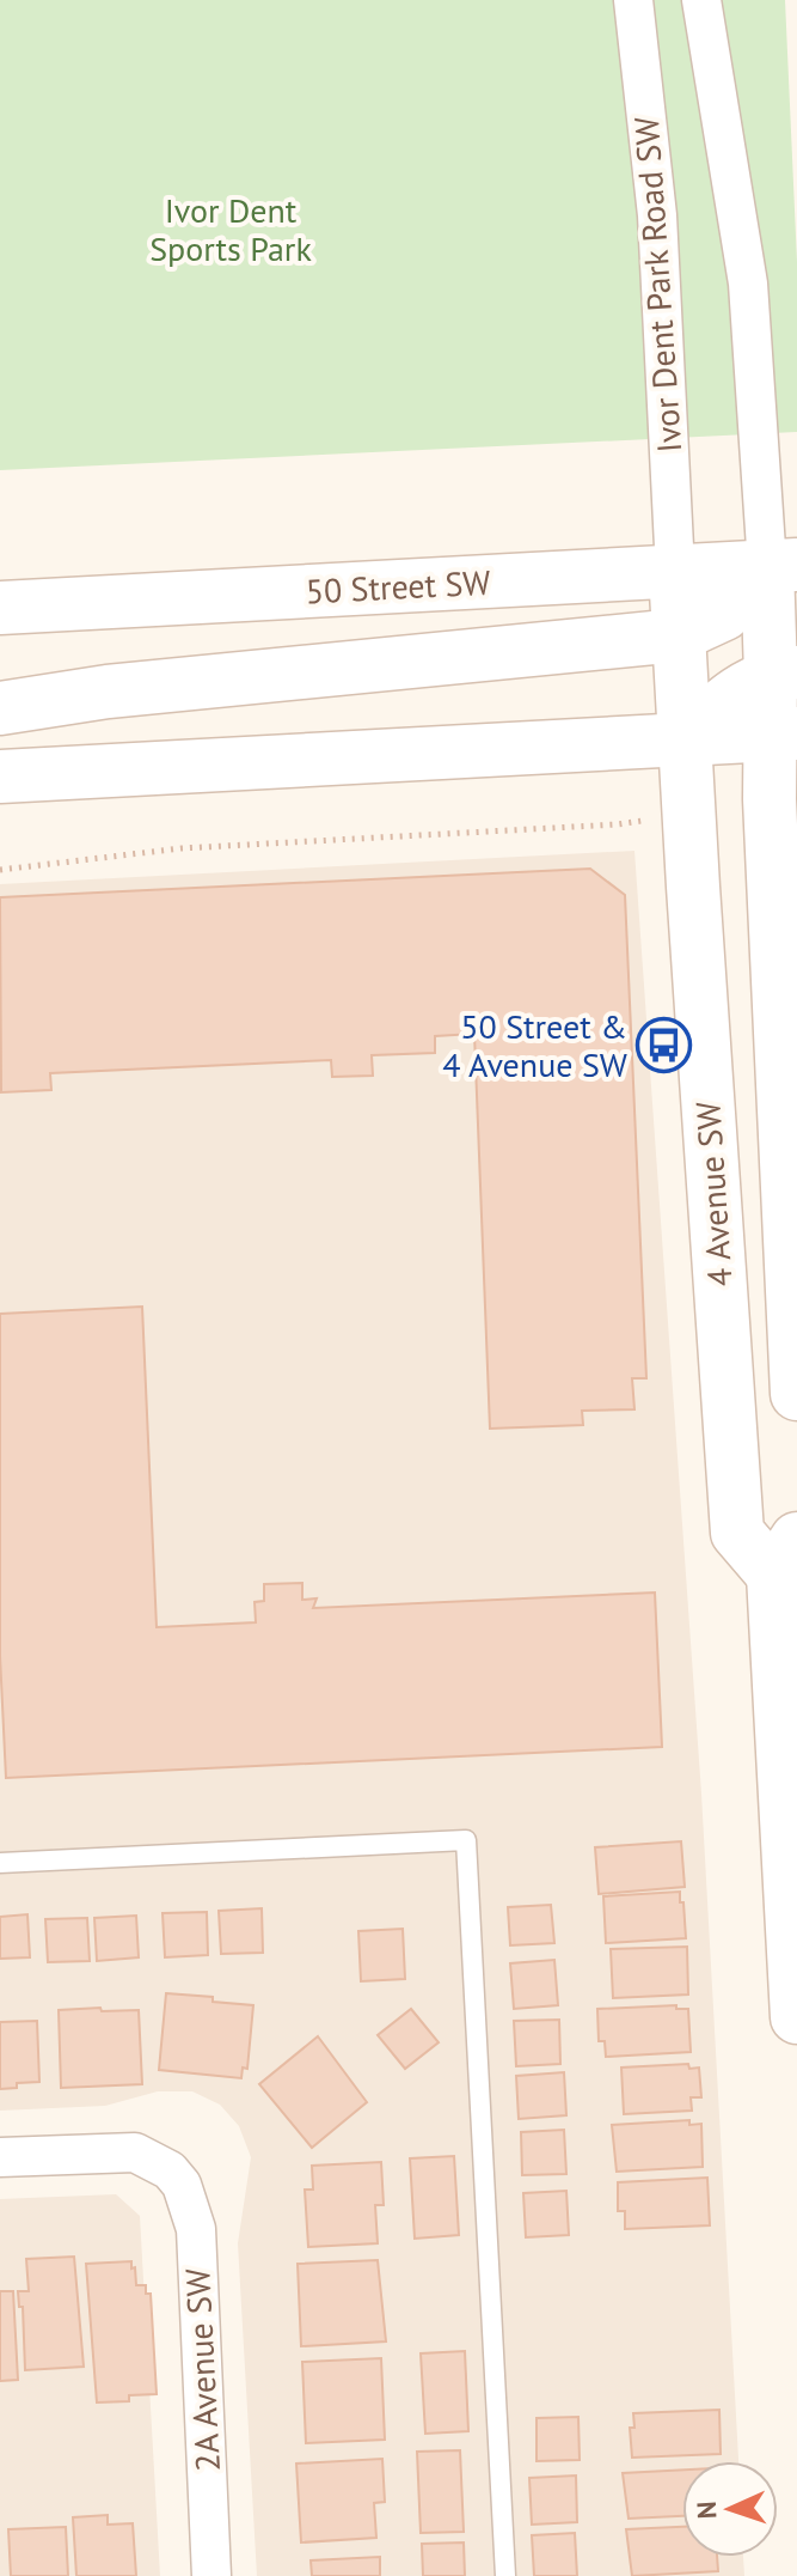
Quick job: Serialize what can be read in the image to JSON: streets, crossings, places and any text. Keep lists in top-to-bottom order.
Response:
{
  "streets": {
    "main road": ["50 Street SW", "4 Avenue SW"],
    "street": ["Ivor Dent Park Road SW", "2A Avenue SW"]
  },
  "crossings": [
    ["Ivor Dent Park Road SW", "50 Street SW"],
    ["Ivor Dent Park Road SW", "4 Avenue SW"],
    ["50 Street SW", "4 Avenue SW"]
  ],
  "parks": ["Ivor Dent Sports Park"],
  "places": {
    "bus stop": ["50 Street & 4 Avenue SW"]
  },
  "north": "left"
}
